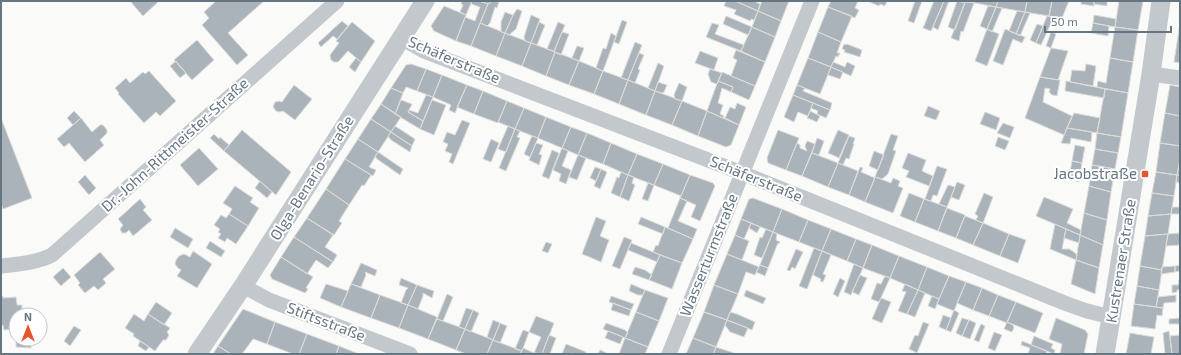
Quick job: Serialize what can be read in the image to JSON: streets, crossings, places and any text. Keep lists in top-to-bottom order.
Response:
{
  "streets": {
    "street": [
      "Schäferstraße",
      "Dr.-John-Rittmeister-Straße",
      "Olga-Benario-Straße",
      "Wasserturmstraße",
      "Kustrenaer Straße",
      "Stiftsstraße"
    ]
  },
  "crossings": [
    ["Schäferstraße", "Olga-Benario-Straße"],
    ["Schäferstraße", "Wasserturmstraße"],
    ["Schäferstraße", "Kustrenaer Straße"],
    ["Olga-Benario-Straße", "Stiftsstraße"]
  ],
  "places": {
    "transit": ["Jacobstraße"]
  },
  "scale_bar": "50 m",
  "north": "top"
}
